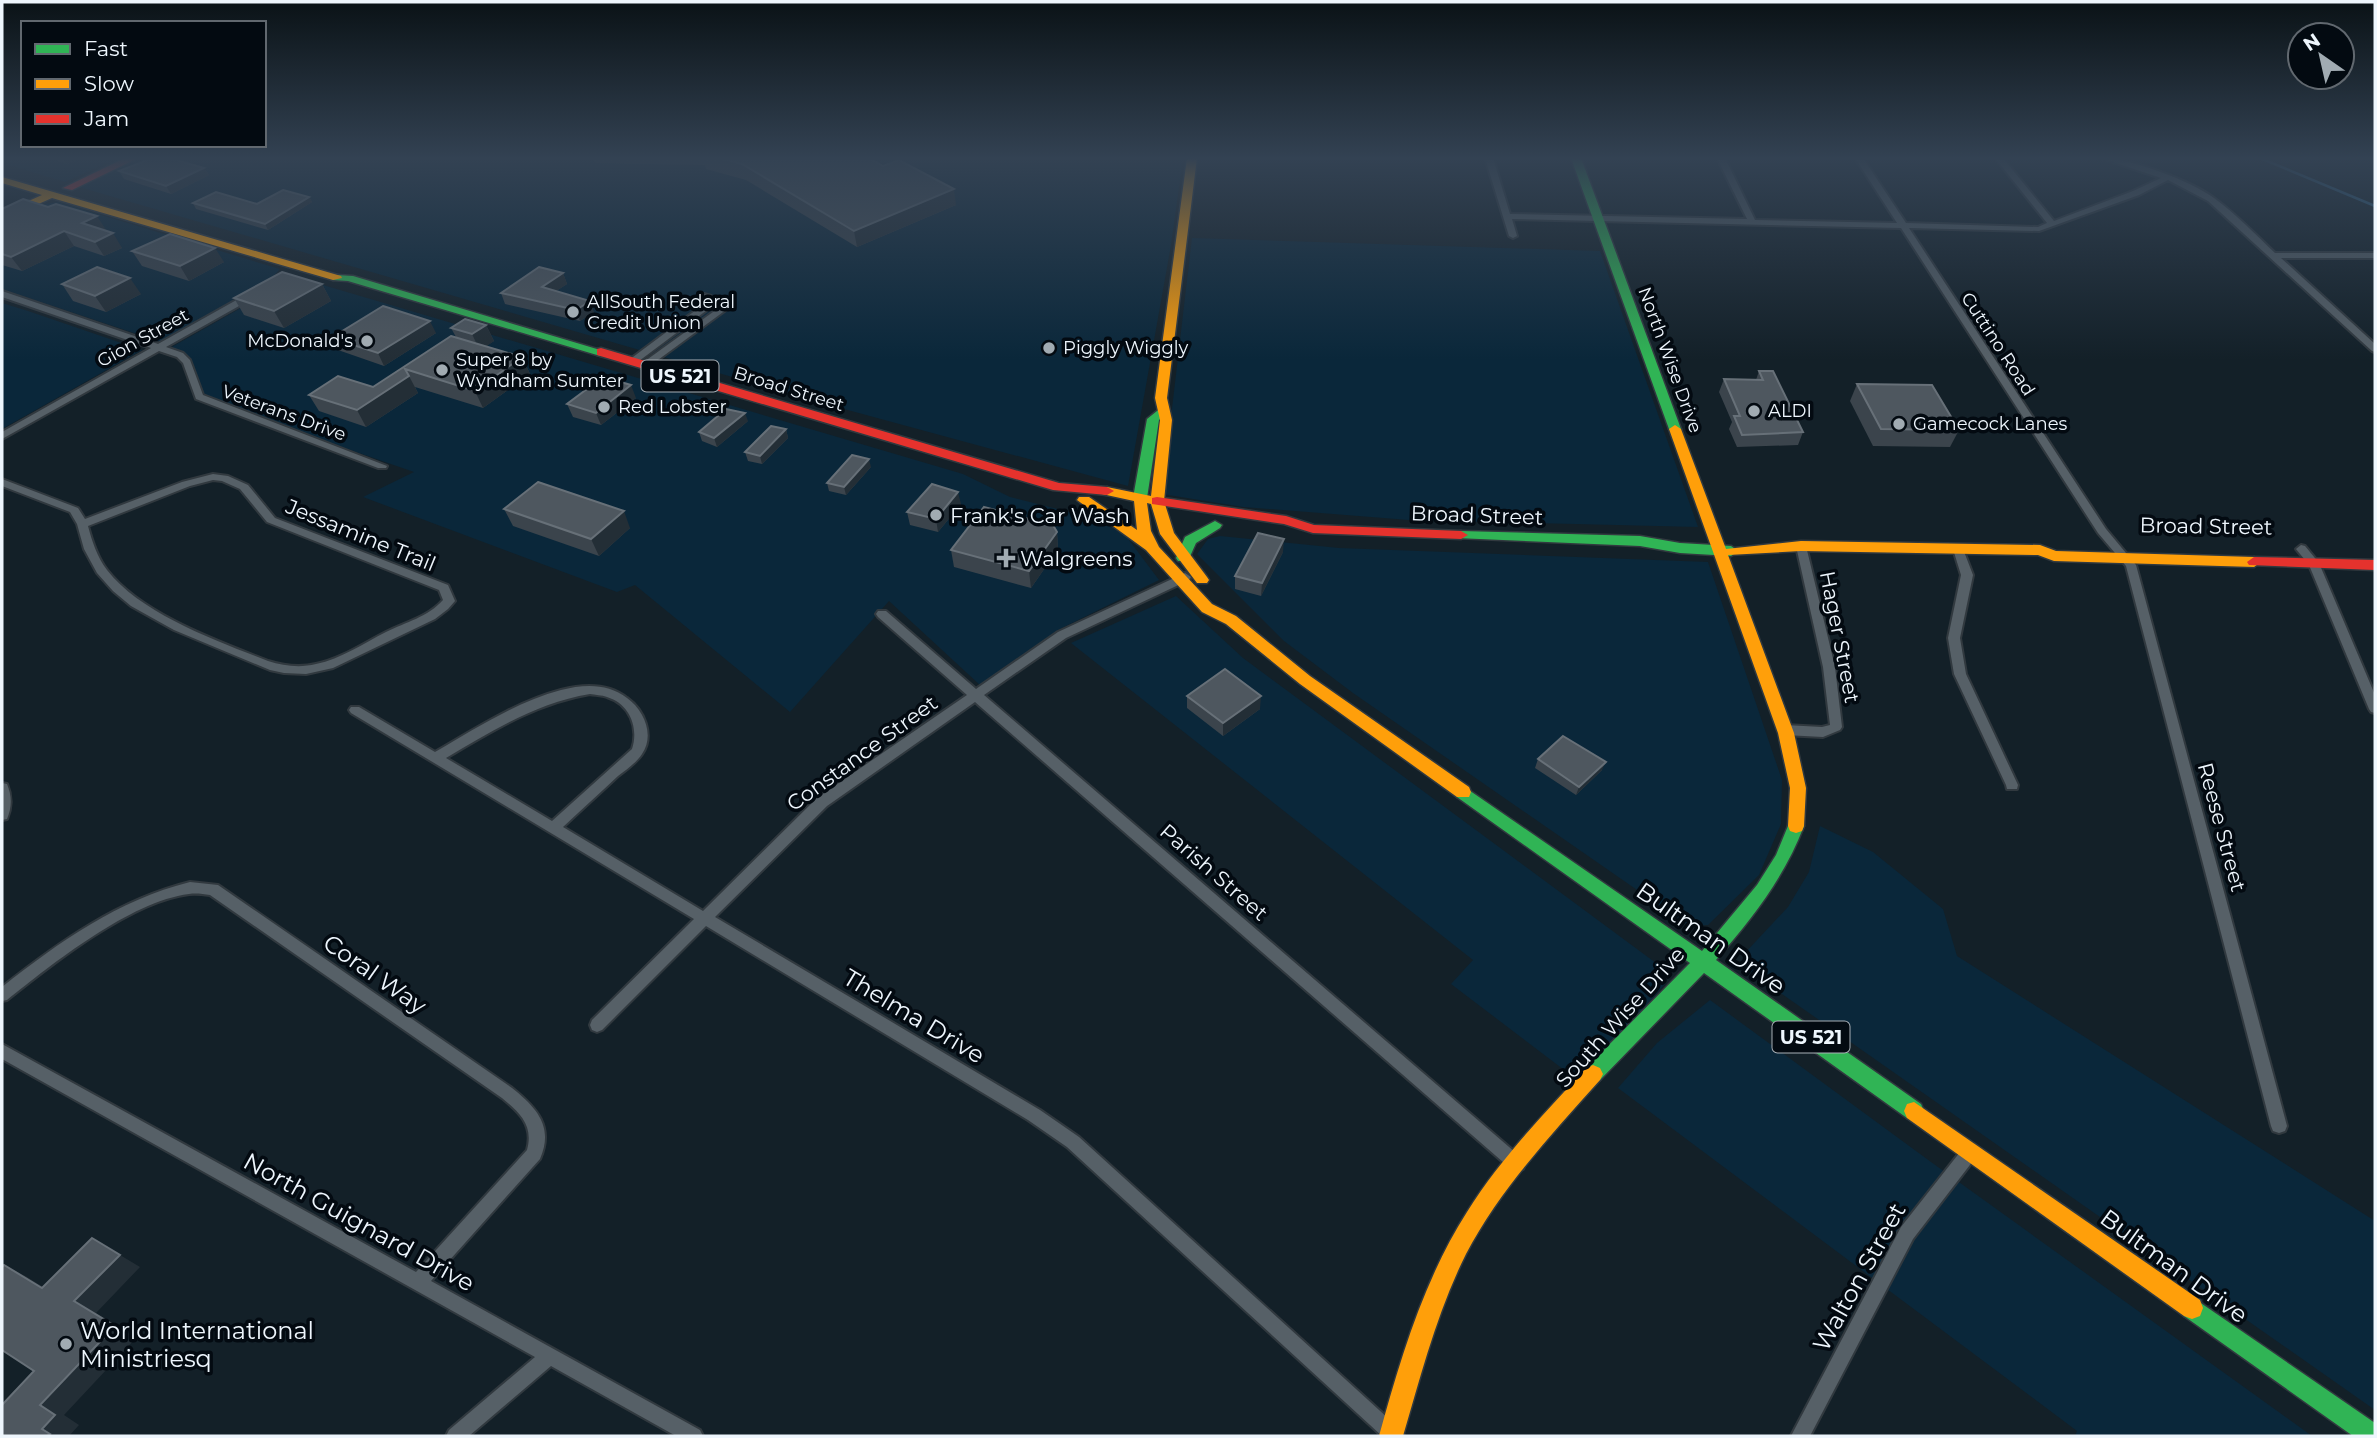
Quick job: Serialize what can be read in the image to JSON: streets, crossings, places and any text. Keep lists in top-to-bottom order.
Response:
{
  "streets": {
    "main road": [
      "North Wise Drive",
      "US 521",
      "Broad Street",
      "Bultman Drive",
      "South Wise Drive"
    ],
    "street": [
      "Gion Street",
      "Cuttino Road",
      "Veterans Drive",
      "Jessamine Trail",
      "Hager Street",
      "Constance Street",
      "Reese Street",
      "Parish Street",
      "Coral Way",
      "Thelma Drive",
      "North Guignard Drive",
      "Walton Street"
    ]
  },
  "crossings": [
    ["Gion Street", "Veterans Drive"],
    ["Cuttino Road", "Broad Street"],
    ["Cuttino Road", "Reese Street"],
    ["North Wise Drive", "Broad Street"],
    ["North Wise Drive", "South Wise Drive"],
    ["US 521", "Broad Street"],
    ["US 521", "Bultman Drive"],
    ["Broad Street", "Hager Street"],
    ["Broad Street", "Reese Street"],
    ["Broad Street", "Bultman Drive"],
    ["Broad Street", "South Wise Drive"],
    ["Hager Street", "South Wise Drive"],
    ["Constance Street", "Parish Street"],
    ["Constance Street", "Bultman Drive"],
    ["Constance Street", "Thelma Drive"],
    ["Parish Street", "South Wise Drive"],
    ["Bultman Drive", "South Wise Drive"],
    ["Bultman Drive", "Walton Street"],
    ["Coral Way", "North Guignard Drive"],
    ["Thelma Drive", "South Wise Drive"]
  ],
  "places": {
    "other": [
      "AllSouth Federal Credit Union",
      "McDonald's",
      "Piggly Wiggly",
      "Super 8 by Wyndham Sumter",
      "Red Lobster",
      "ALDI",
      "Gamecock Lanes",
      "Frank's Car Wash",
      "World International Ministriesq"
    ],
    "health": ["Walgreens"]
  },
  "legend": ["Fast", "Slow", "Jam"],
  "north": "top left"
}
